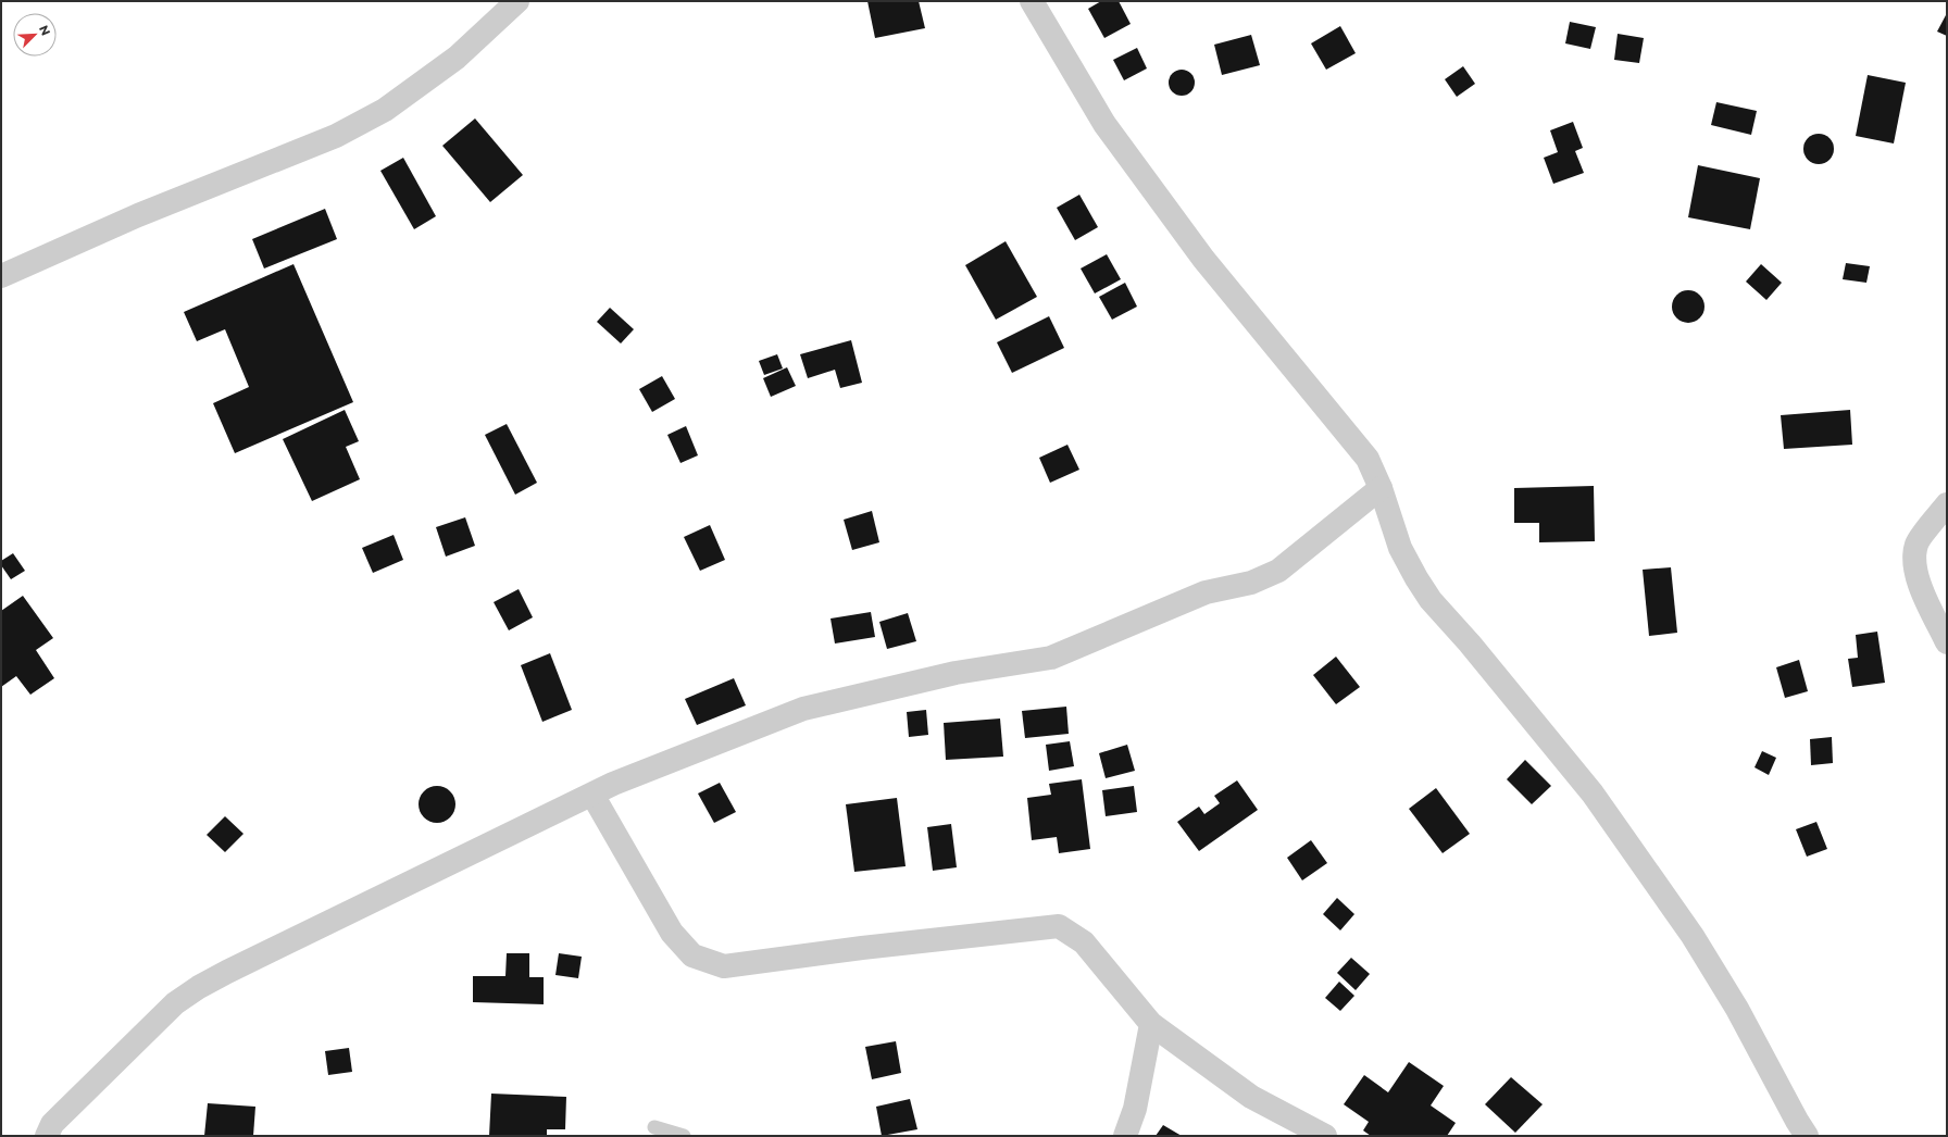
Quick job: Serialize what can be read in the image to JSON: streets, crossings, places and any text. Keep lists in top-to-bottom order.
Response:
{
  "north": "top right"
}
